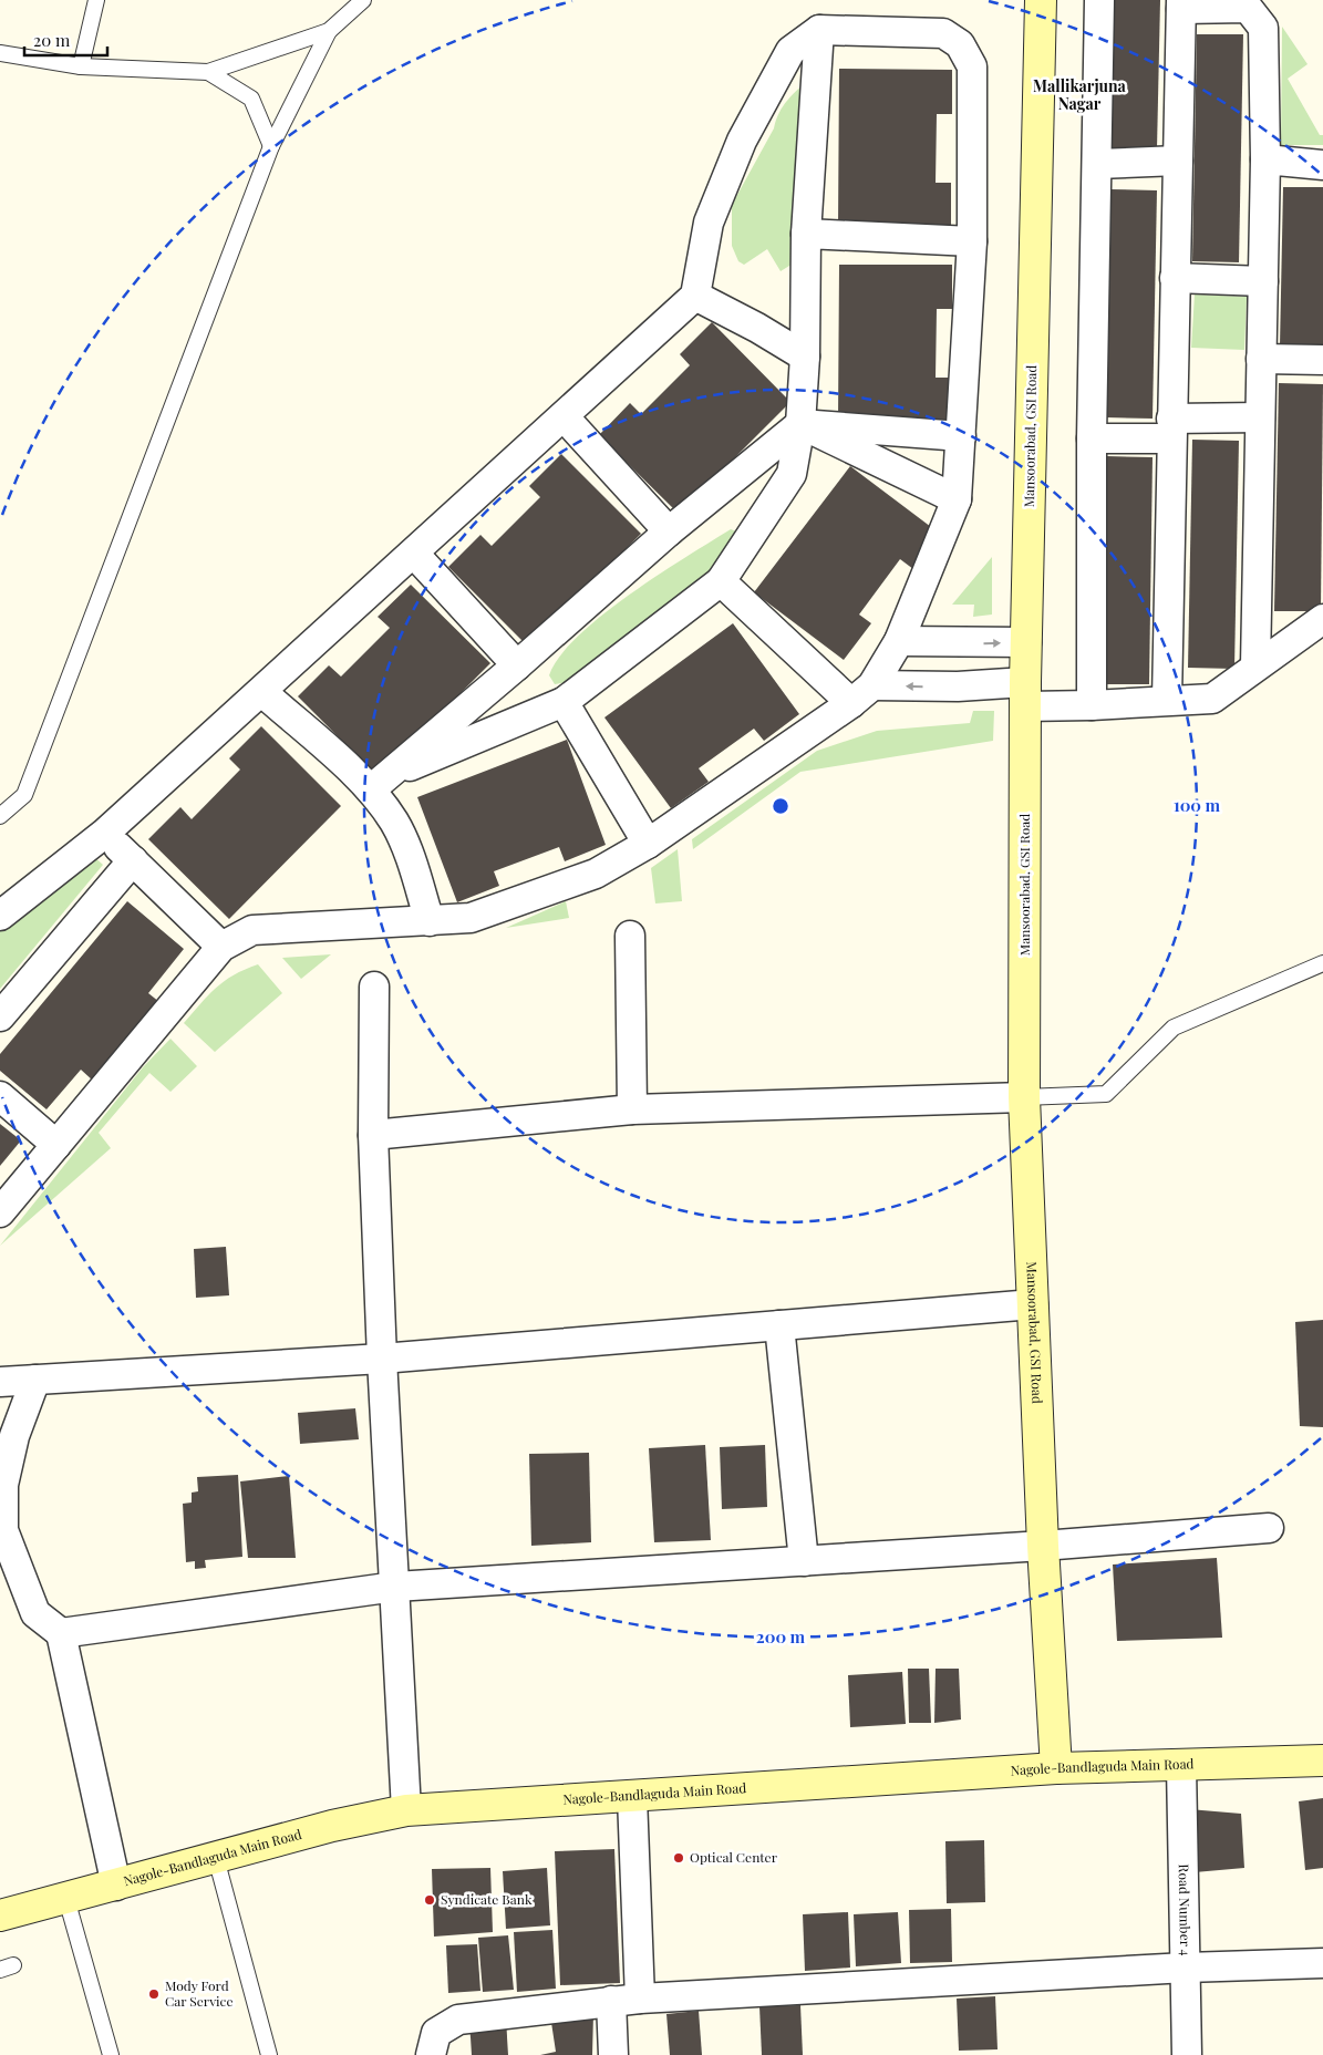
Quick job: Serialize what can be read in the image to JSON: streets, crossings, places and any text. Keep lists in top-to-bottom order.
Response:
{
  "streets": {
    "street": ["Mansoorabad, GSI Road", "Nagole-Bandlaguda Main Road", "Road Number 4"]
  },
  "crossings": [
    ["Mansoorabad, GSI Road", "Nagole-Bandlaguda Main Road"],
    ["Nagole-Bandlaguda Main Road", "Road Number 4"]
  ],
  "districts": ["Mallikarjuna Nagar"],
  "places": ["Optical Center", "Syndicate Bank", "Mody Ford Car Service"],
  "scale_bar": "20 m",
  "rings": ["100 m", "200 m"]
}
